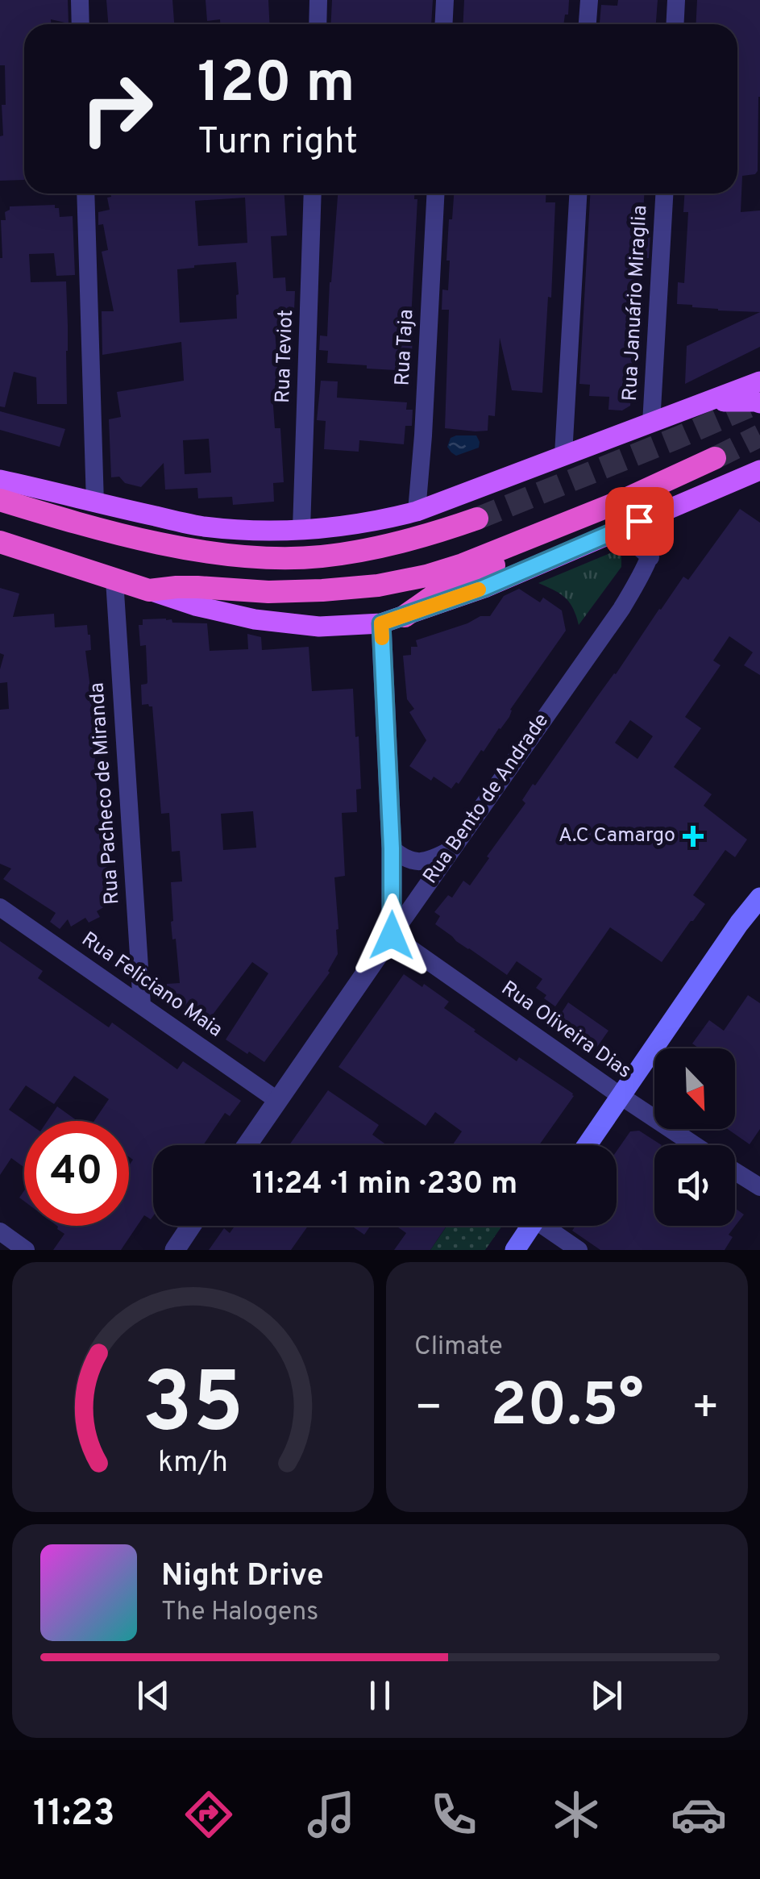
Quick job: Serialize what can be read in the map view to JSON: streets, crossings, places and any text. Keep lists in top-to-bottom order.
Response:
{
  "streets": {
    "street": [
      "Rua Januário Miraglia",
      "Rua Taja",
      "Rua Teviot",
      "Rua Pacheco de Miranda",
      "Rua Bento de Andrade",
      "Rua Feliciano Maia",
      "Rua Oliveira Dias"
    ]
  },
  "crossings": [
    ["Rua Pacheco de Miranda", "Rua Feliciano Maia"],
    ["Rua Bento de Andrade", "Rua Feliciano Maia"],
    ["Rua Bento de Andrade", "Rua Oliveira Dias"]
  ],
  "places": {
    "health": ["A.C Camargo"]
  },
  "north": "bottom right",
  "page": {
    "turn": ["120 m", "Turn right"],
    "limit": "40",
    "trip": "11:24 · 1 min · 230 m",
    "tile": "Climate",
    "heat": ["−", "20.5°", "+"],
    "song": ["Night Drive", "The Halogens"],
    "tabs": "11:23",
    "gauge": ["35", "km/h"]
  }
}
